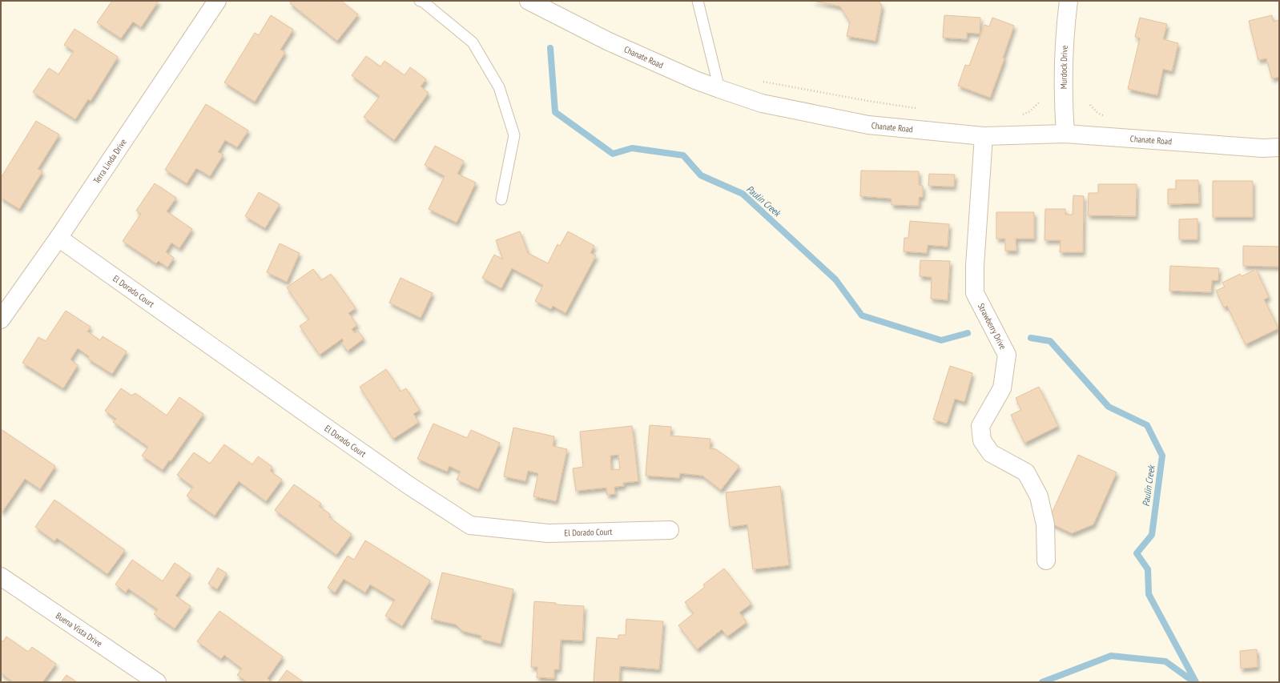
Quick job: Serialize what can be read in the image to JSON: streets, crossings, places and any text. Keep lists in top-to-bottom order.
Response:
{
  "streets": {
    "street": [
      "Chanate Road",
      "Murdock Drive",
      "Terra Linda Drive",
      "El Dorado Court",
      "Strawberry Drive",
      "Buena Vista Drive"
    ]
  },
  "crossings": [
    ["Chanate Road", "Murdock Drive"],
    ["Chanate Road", "Strawberry Drive"],
    ["Terra Linda Drive", "El Dorado Court"]
  ],
  "water": ["Paulin Creek"]
}
